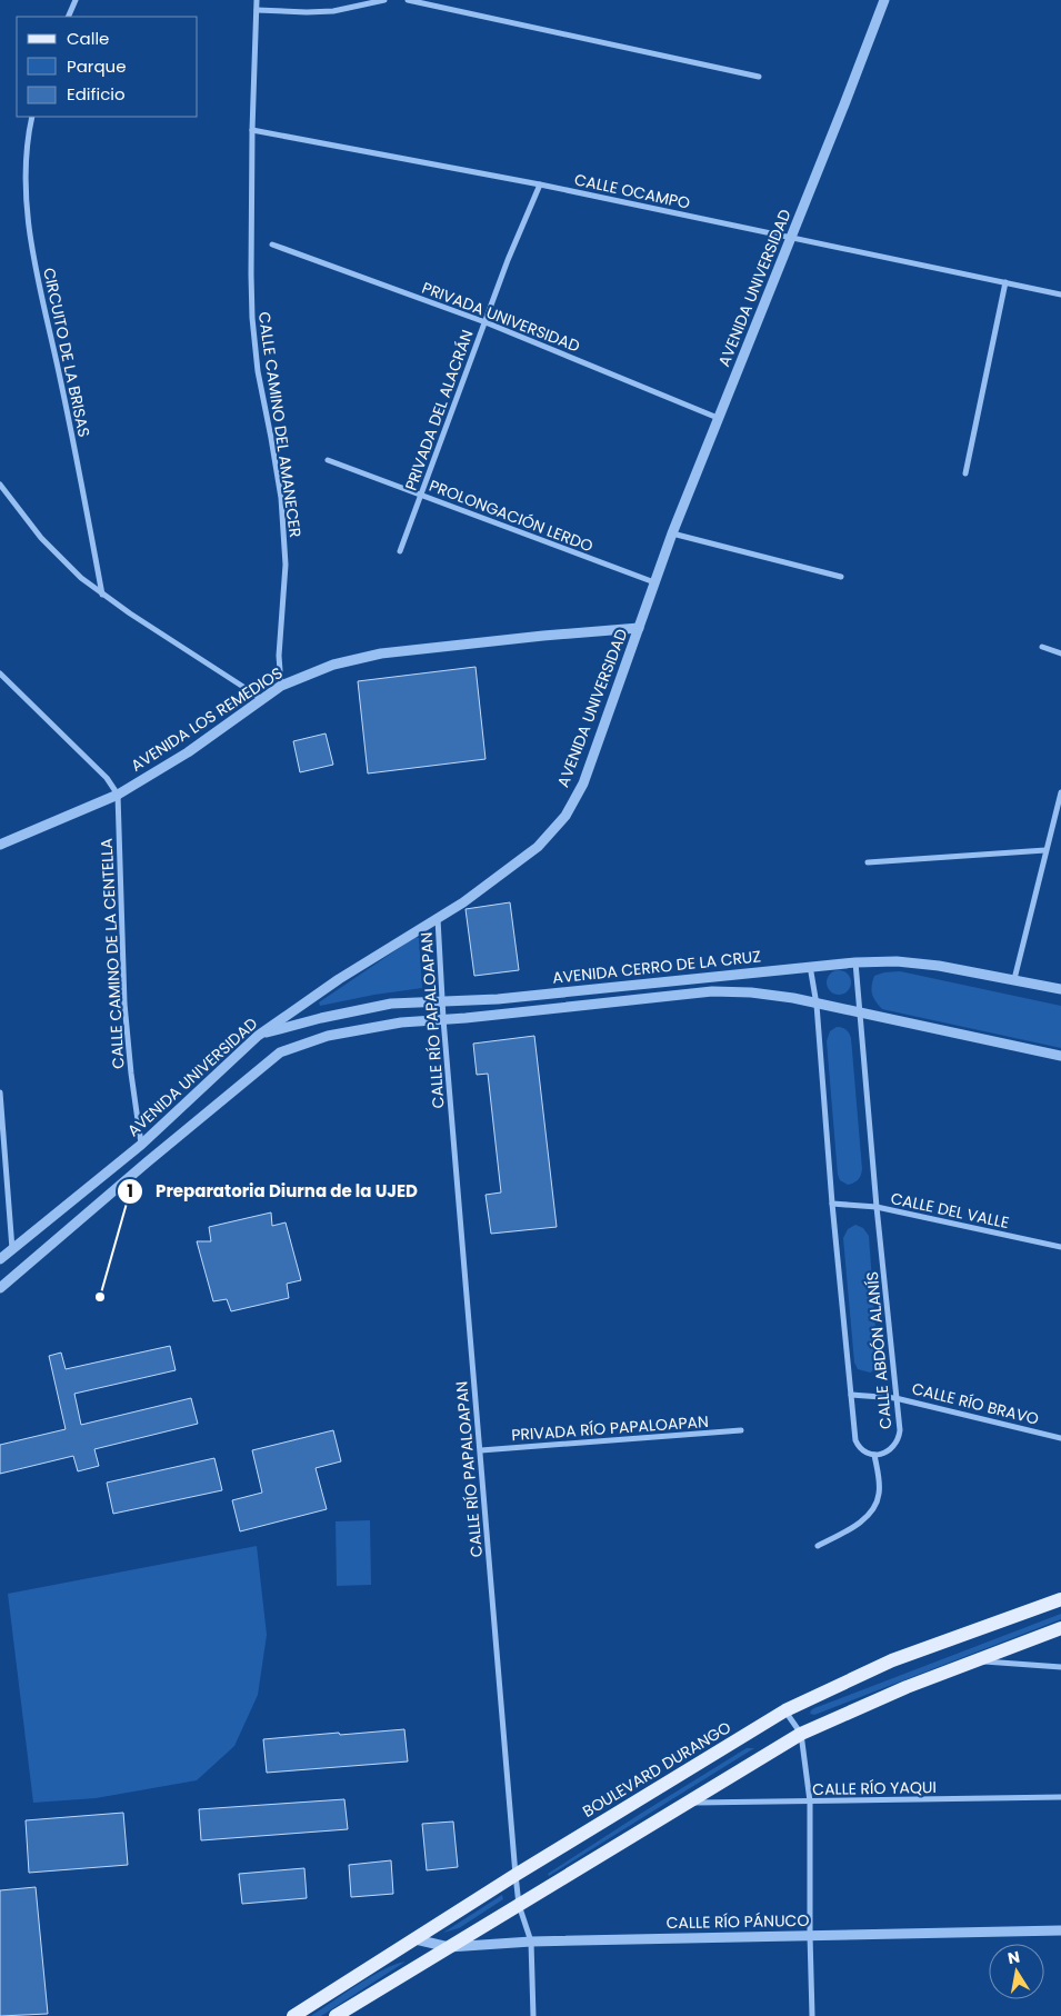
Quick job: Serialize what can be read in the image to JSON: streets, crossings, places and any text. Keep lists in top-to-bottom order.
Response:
{
  "streets": {
    "main road": ["BOULEVARD DURANGO"],
    "street": [
      "CALLE OCAMPO",
      "AVENIDA UNIVERSIDAD",
      "PRIVADA UNIVERSIDAD",
      "CIRCUITO DE LA BRISAS",
      "PRIVADA DEL ALACRÁN",
      "CALLE CAMINO DEL AMANECER",
      "PROLONGACIÓN LERDO",
      "AVENIDA LOS REMEDIOS",
      "CALLE CAMINO DE LA CENTELLA",
      "AVENIDA CERRO DE LA CRUZ",
      "CALLE RÍO PAPALOAPAN",
      "CALLE DEL VALLE",
      "CALLE ABDÓN ALANÍS",
      "CALLE RÍO BRAVO",
      "PRIVADA RÍO PAPALOAPAN",
      "CALLE RÍO YAQUI",
      "CALLE RÍO PÁNUCO"
    ]
  },
  "crossings": [
    ["CALLE OCAMPO", "AVENIDA UNIVERSIDAD"],
    ["CALLE OCAMPO", "PRIVADA DEL ALACRÁN"],
    ["CALLE OCAMPO", "CALLE CAMINO DEL AMANECER"],
    ["AVENIDA UNIVERSIDAD", "PRIVADA UNIVERSIDAD"],
    ["AVENIDA UNIVERSIDAD", "PROLONGACIÓN LERDO"],
    ["AVENIDA UNIVERSIDAD", "AVENIDA LOS REMEDIOS"],
    ["AVENIDA UNIVERSIDAD", "CALLE CAMINO DE LA CENTELLA"],
    ["AVENIDA UNIVERSIDAD", "AVENIDA CERRO DE LA CRUZ"],
    ["AVENIDA UNIVERSIDAD", "CALLE RÍO PAPALOAPAN"],
    ["PRIVADA UNIVERSIDAD", "PRIVADA DEL ALACRÁN"],
    ["PRIVADA DEL ALACRÁN", "PROLONGACIÓN LERDO"],
    ["CALLE CAMINO DEL AMANECER", "AVENIDA LOS REMEDIOS"],
    ["AVENIDA LOS REMEDIOS", "CALLE CAMINO DE LA CENTELLA"],
    ["AVENIDA CERRO DE LA CRUZ", "CALLE RÍO PAPALOAPAN"],
    ["AVENIDA CERRO DE LA CRUZ", "CALLE ABDÓN ALANÍS"],
    ["CALLE RÍO PAPALOAPAN", "PRIVADA RÍO PAPALOAPAN"],
    ["CALLE RÍO PAPALOAPAN", "BOULEVARD DURANGO"],
    ["CALLE RÍO PAPALOAPAN", "CALLE RÍO PÁNUCO"],
    ["CALLE DEL VALLE", "CALLE ABDÓN ALANÍS"],
    ["CALLE ABDÓN ALANÍS", "CALLE RÍO BRAVO"],
    ["BOULEVARD DURANGO", "CALLE RÍO PÁNUCO"]
  ],
  "places": ["Preparatoria Diurna de la UJED"],
  "legend": ["Calle", "Parque", "Edificio"],
  "north": "top"
}
